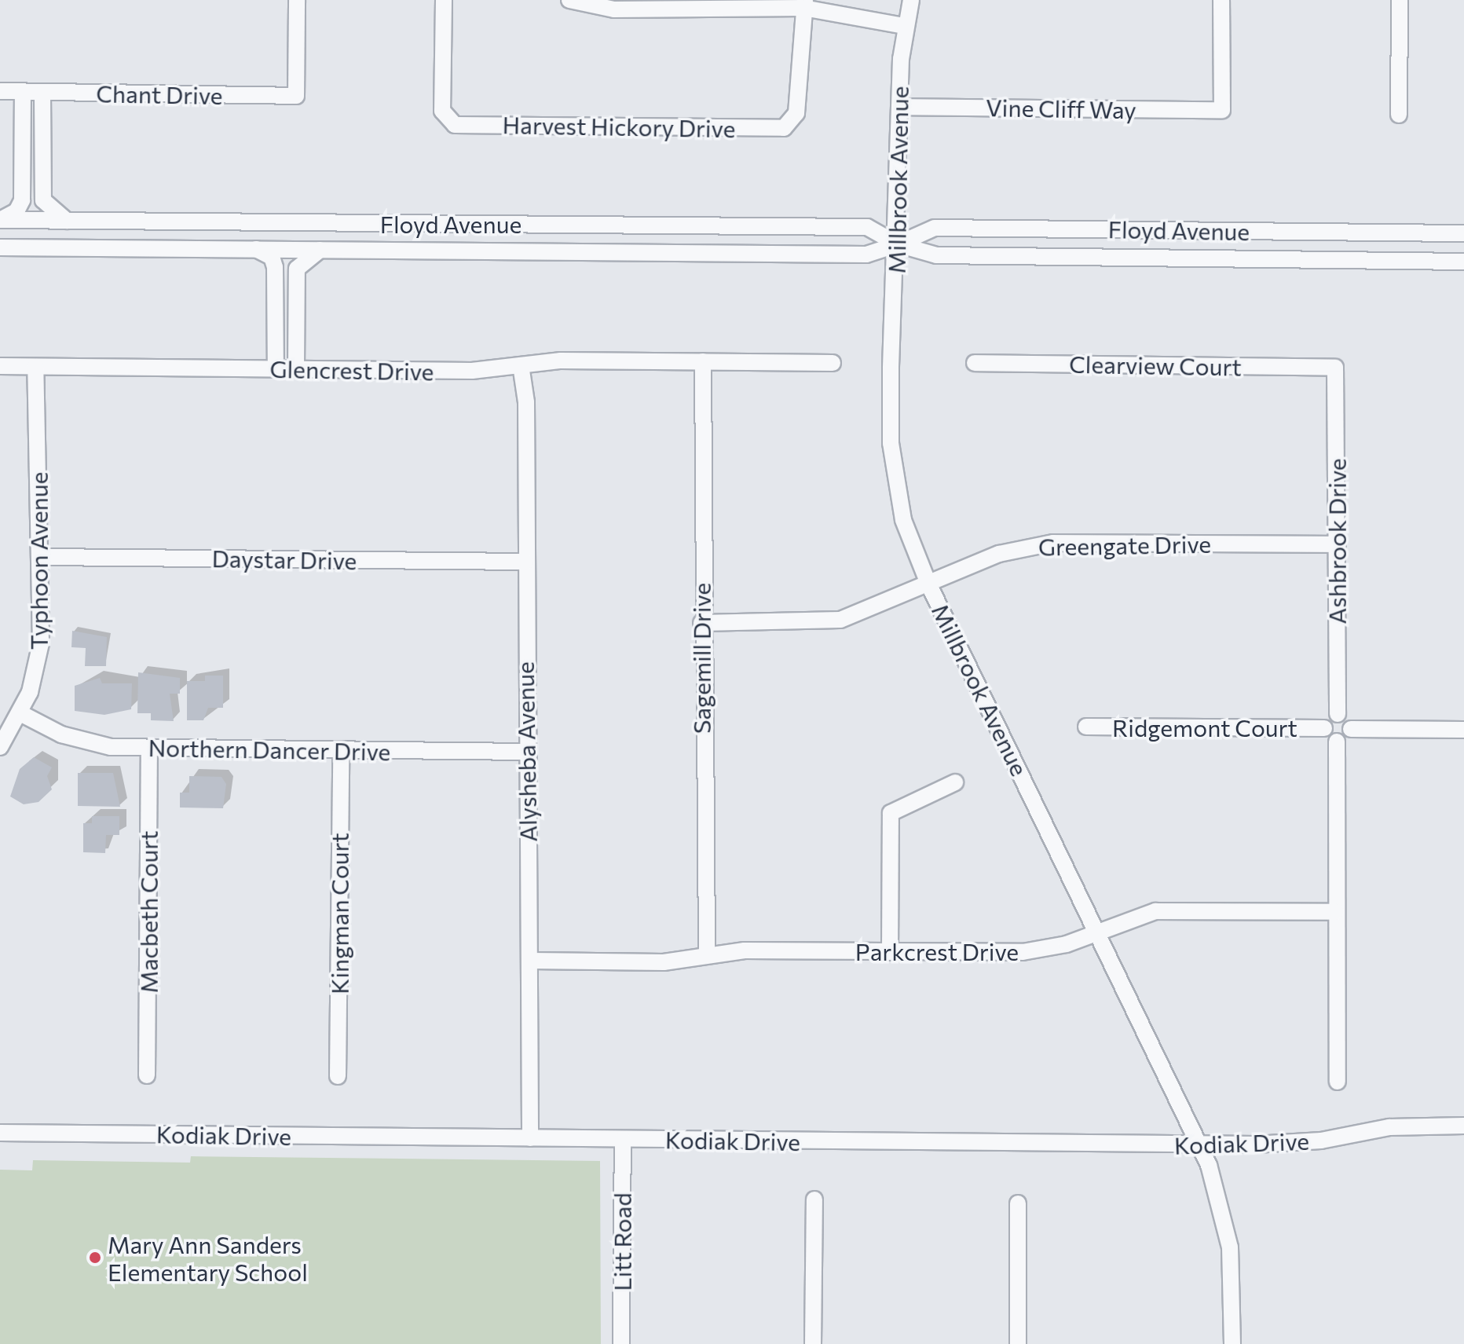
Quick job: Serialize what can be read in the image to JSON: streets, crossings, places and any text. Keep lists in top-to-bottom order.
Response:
{
  "streets": {
    "street": [
      "Chant Drive",
      "Vine Cliff Way",
      "Harvest Hickory Drive",
      "Millbrook Avenue",
      "Floyd Avenue",
      "Clearview Court",
      "Glencrest Drive",
      "Ashbrook Drive",
      "Greengate Drive",
      "Daystar Drive",
      "Typhoon Avenue",
      "Sagemill Drive",
      "Ridgemont Court",
      "Northern Dancer Drive",
      "Alysheba Avenue",
      "Macbeth Court",
      "Kingman Court",
      "Parkcrest Drive",
      "Kodiak Drive",
      "Litt Road"
    ]
  },
  "crossings": [
    ["Vine Cliff Way", "Millbrook Avenue"],
    ["Millbrook Avenue", "Floyd Avenue"],
    ["Millbrook Avenue", "Greengate Drive"],
    ["Millbrook Avenue", "Parkcrest Drive"],
    ["Millbrook Avenue", "Kodiak Drive"],
    ["Clearview Court", "Ashbrook Drive"],
    ["Glencrest Drive", "Typhoon Avenue"],
    ["Glencrest Drive", "Sagemill Drive"],
    ["Glencrest Drive", "Alysheba Avenue"],
    ["Ashbrook Drive", "Greengate Drive"],
    ["Greengate Drive", "Sagemill Drive"],
    ["Daystar Drive", "Typhoon Avenue"],
    ["Daystar Drive", "Alysheba Avenue"],
    ["Typhoon Avenue", "Northern Dancer Drive"],
    ["Sagemill Drive", "Parkcrest Drive"],
    ["Northern Dancer Drive", "Alysheba Avenue"],
    ["Northern Dancer Drive", "Macbeth Court"],
    ["Northern Dancer Drive", "Kingman Court"],
    ["Alysheba Avenue", "Parkcrest Drive"],
    ["Alysheba Avenue", "Kodiak Drive"],
    ["Kodiak Drive", "Litt Road"]
  ],
  "places": ["Mary Ann Sanders Elementary School"]
}
